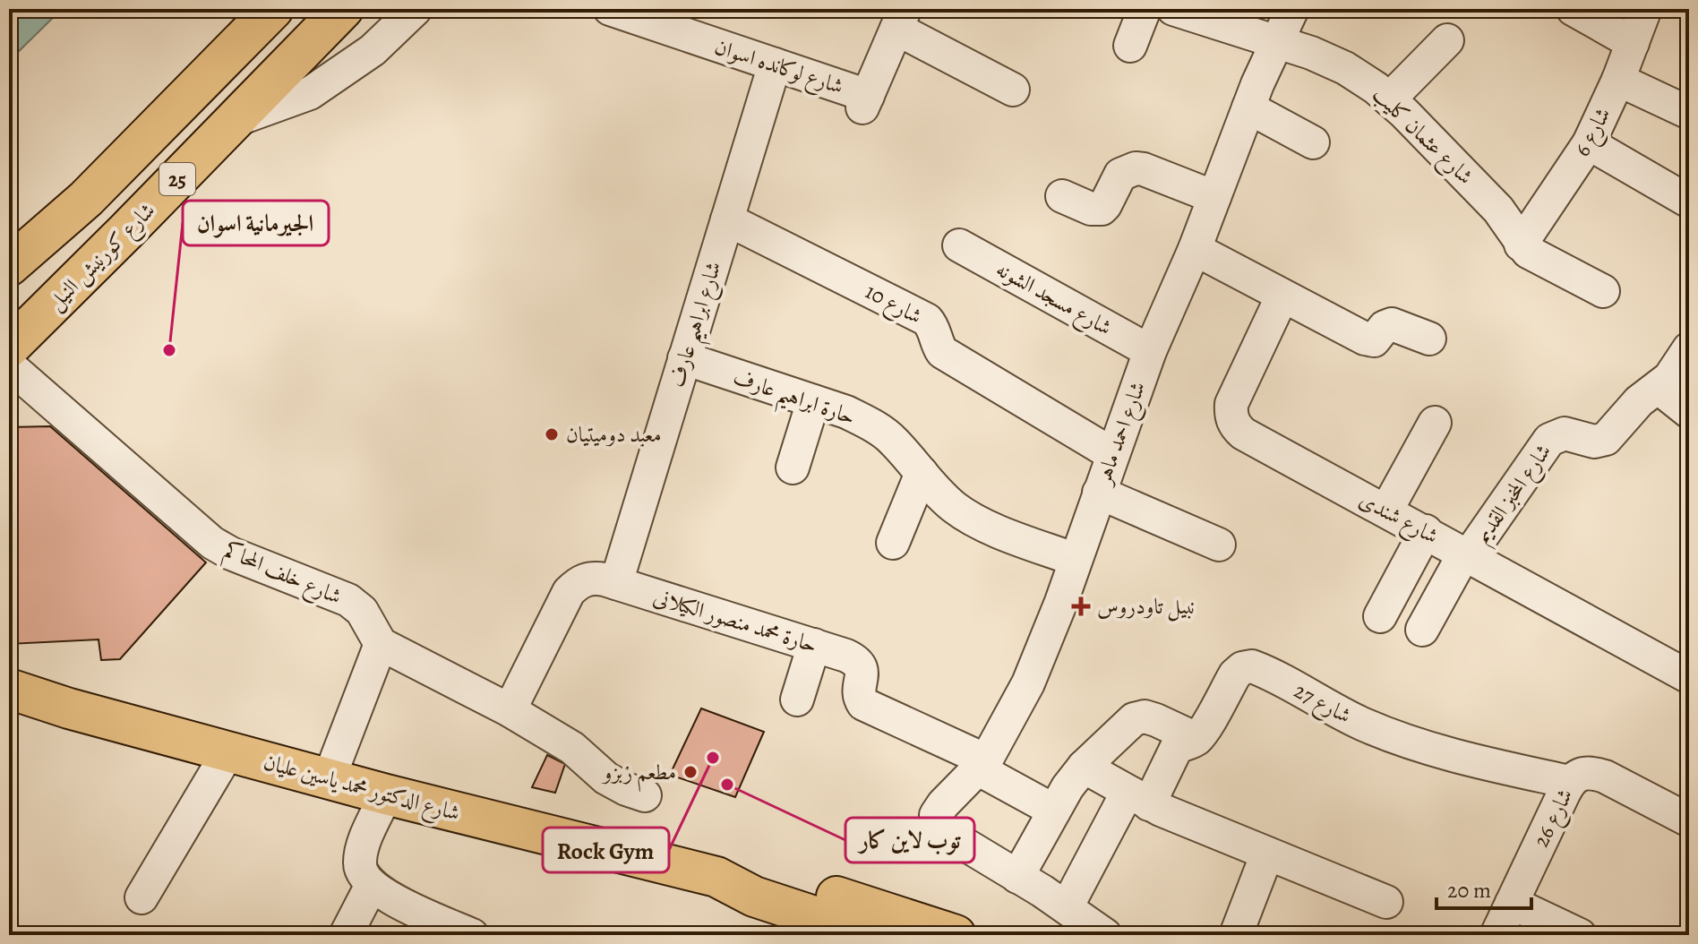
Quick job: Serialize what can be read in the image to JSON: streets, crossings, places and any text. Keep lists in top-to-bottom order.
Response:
{
  "streets": {
    "main road": ["25", "شارع كورنيش النيل", "شارع الدكتور محمد ياسين عليان"],
    "street": [
      "شارع لوكانده اسوان",
      "شارع 6",
      "شارع عثمان كليب",
      "شارع مسجد الشونه",
      "شارع 10",
      "شارع ابراهيم عارف",
      "حارة ابراهيم عارف",
      "شارع احمد ماهر",
      "شارع المخبز القديم",
      "شارع شندى",
      "شارع خلف المحاكم",
      "حارة محمد منصور الكيلانى",
      "شارع 27",
      "شارع 26"
    ]
  },
  "crossings": [
    ["شارع لوكانده اسوان", "شارع ابراهيم عارف"],
    ["شارع 6", "شارع عثمان كليب"],
    ["شارع عثمان كليب", "شارع احمد ماهر"],
    ["شارع مسجد الشونه", "شارع احمد ماهر"],
    ["شارع 10", "شارع ابراهيم عارف"],
    ["شارع 10", "شارع احمد ماهر"],
    ["شارع ابراهيم عارف", "حارة ابراهيم عارف"],
    ["شارع ابراهيم عارف", "حارة محمد منصور الكيلانى"],
    ["حارة ابراهيم عارف", "شارع احمد ماهر"],
    ["شارع احمد ماهر", "حارة محمد منصور الكيلانى"],
    ["شارع المخبز القديم", "شارع شندى"],
    ["شارع 27", "شارع 26"]
  ],
  "places": {
    "other": [
      "الجيرمانية اسوان",
      "معبد دوميتيان",
      "Rock Gym",
      "مطعم زبزو",
      "توب لاين كار"
    ],
    "health": ["نبيل تاودروس"]
  },
  "scale_bar": "20 m"
}
